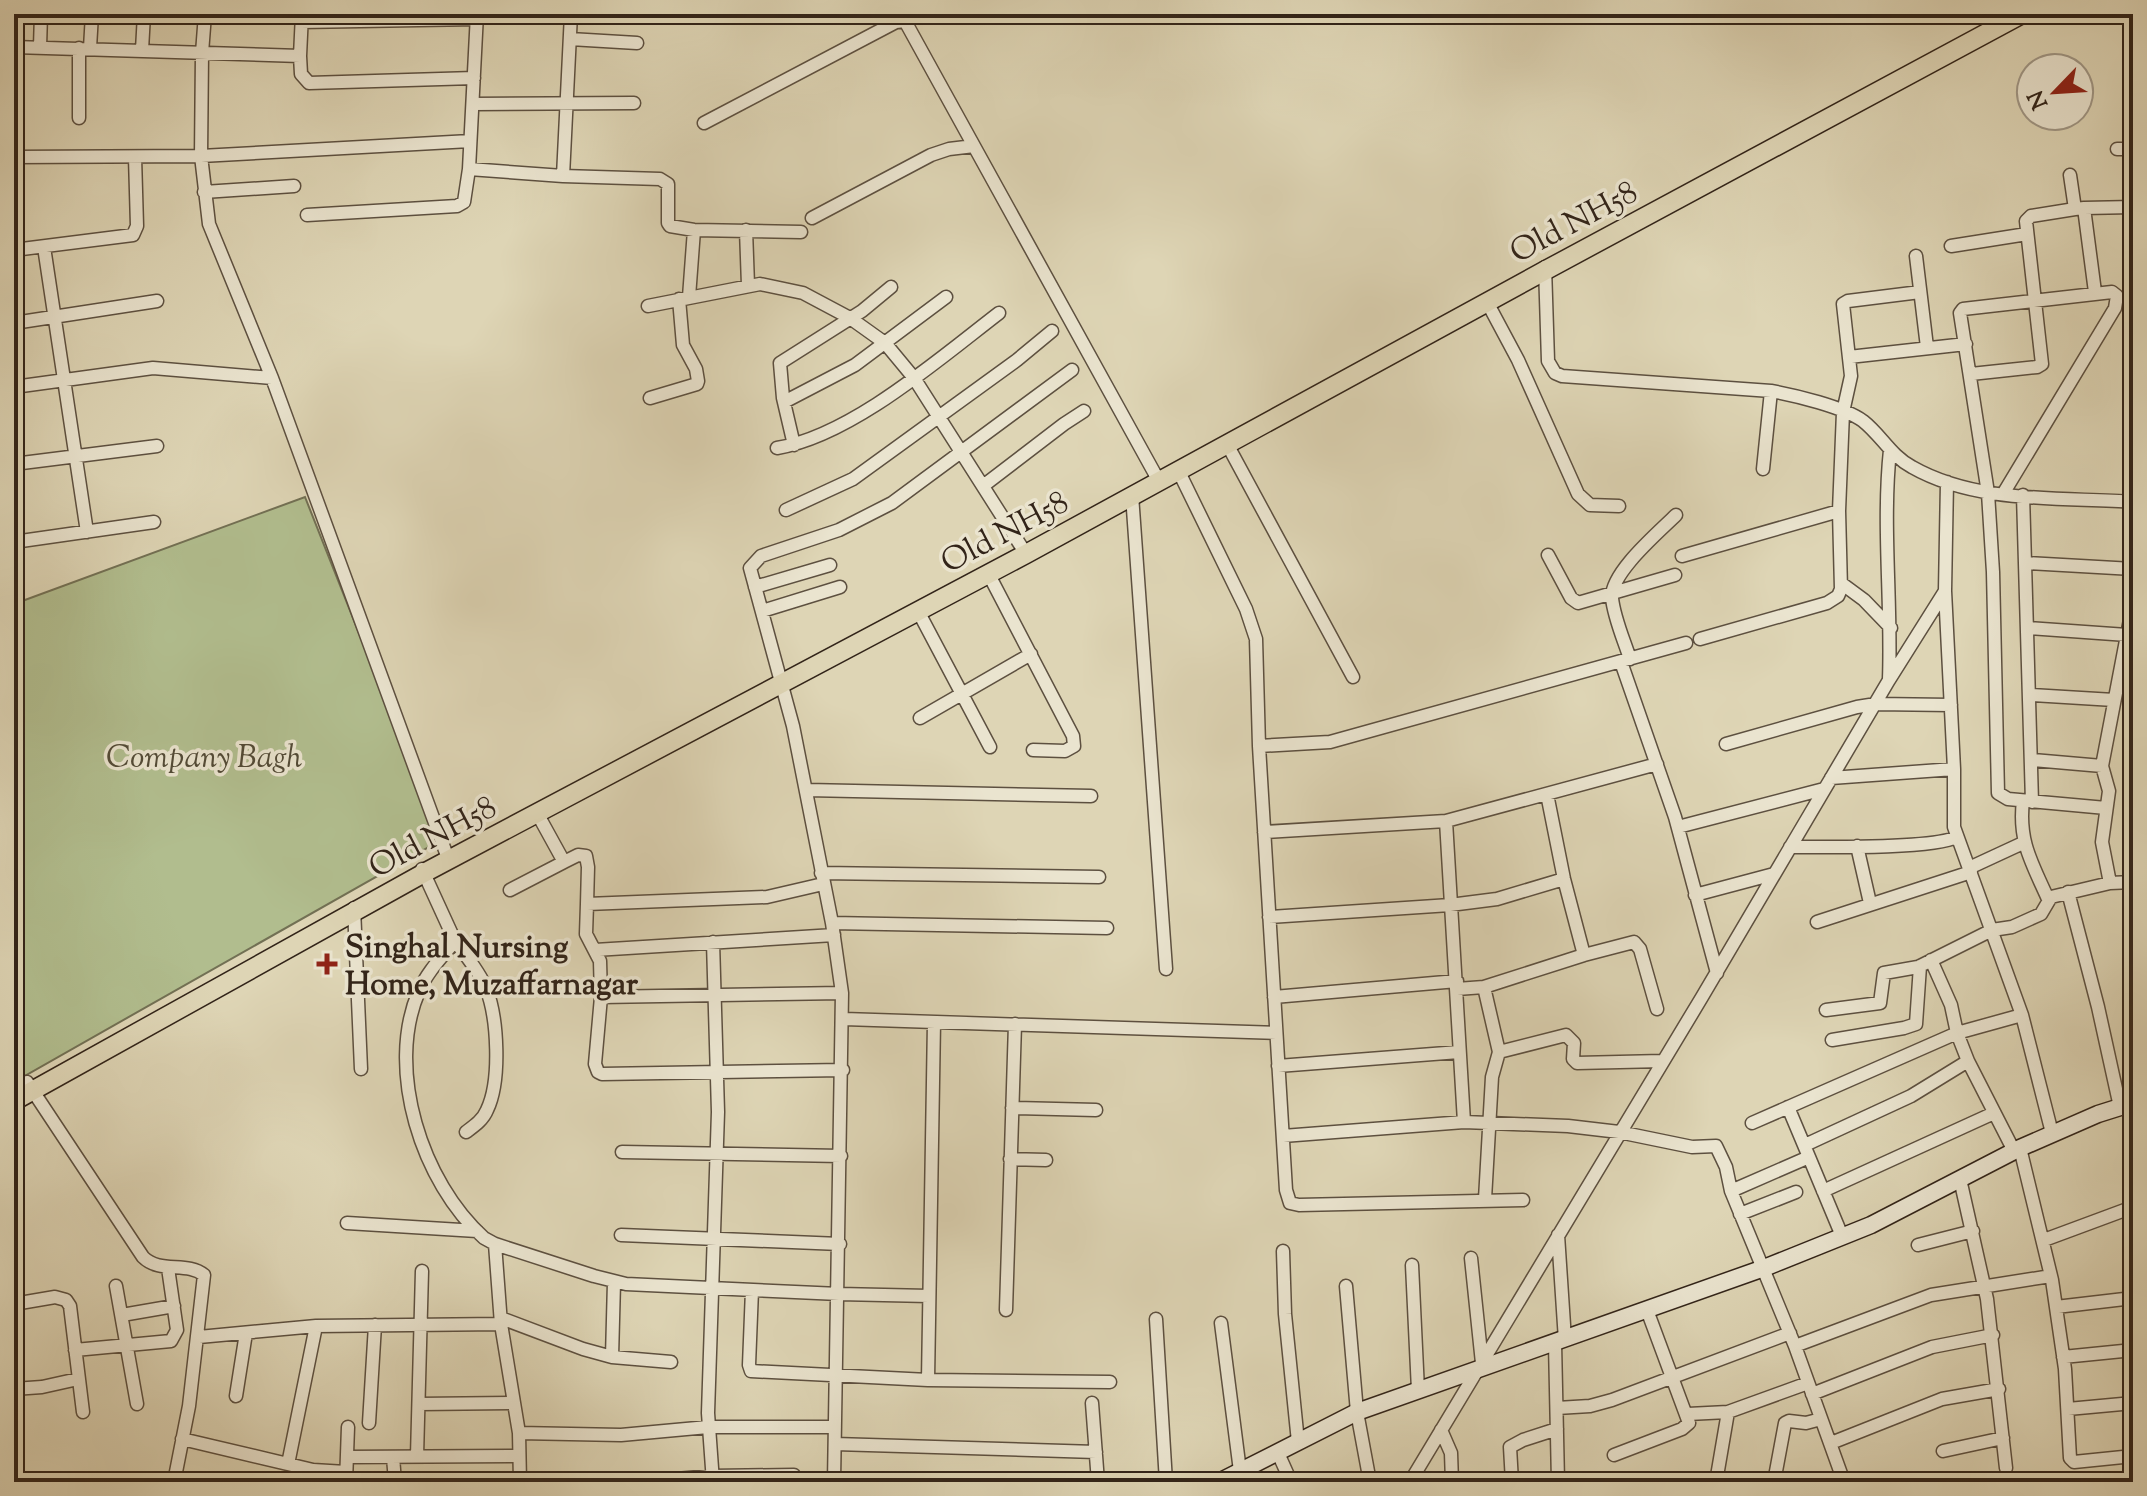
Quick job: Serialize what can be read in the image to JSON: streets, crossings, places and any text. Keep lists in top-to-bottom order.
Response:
{
  "streets": {
    "main road": ["Old NH58"]
  },
  "parks": ["Company Bagh"],
  "places": {
    "health": ["Singhal Nursing Home, Muzaffarnagar"]
  },
  "north": "bottom left"
}
